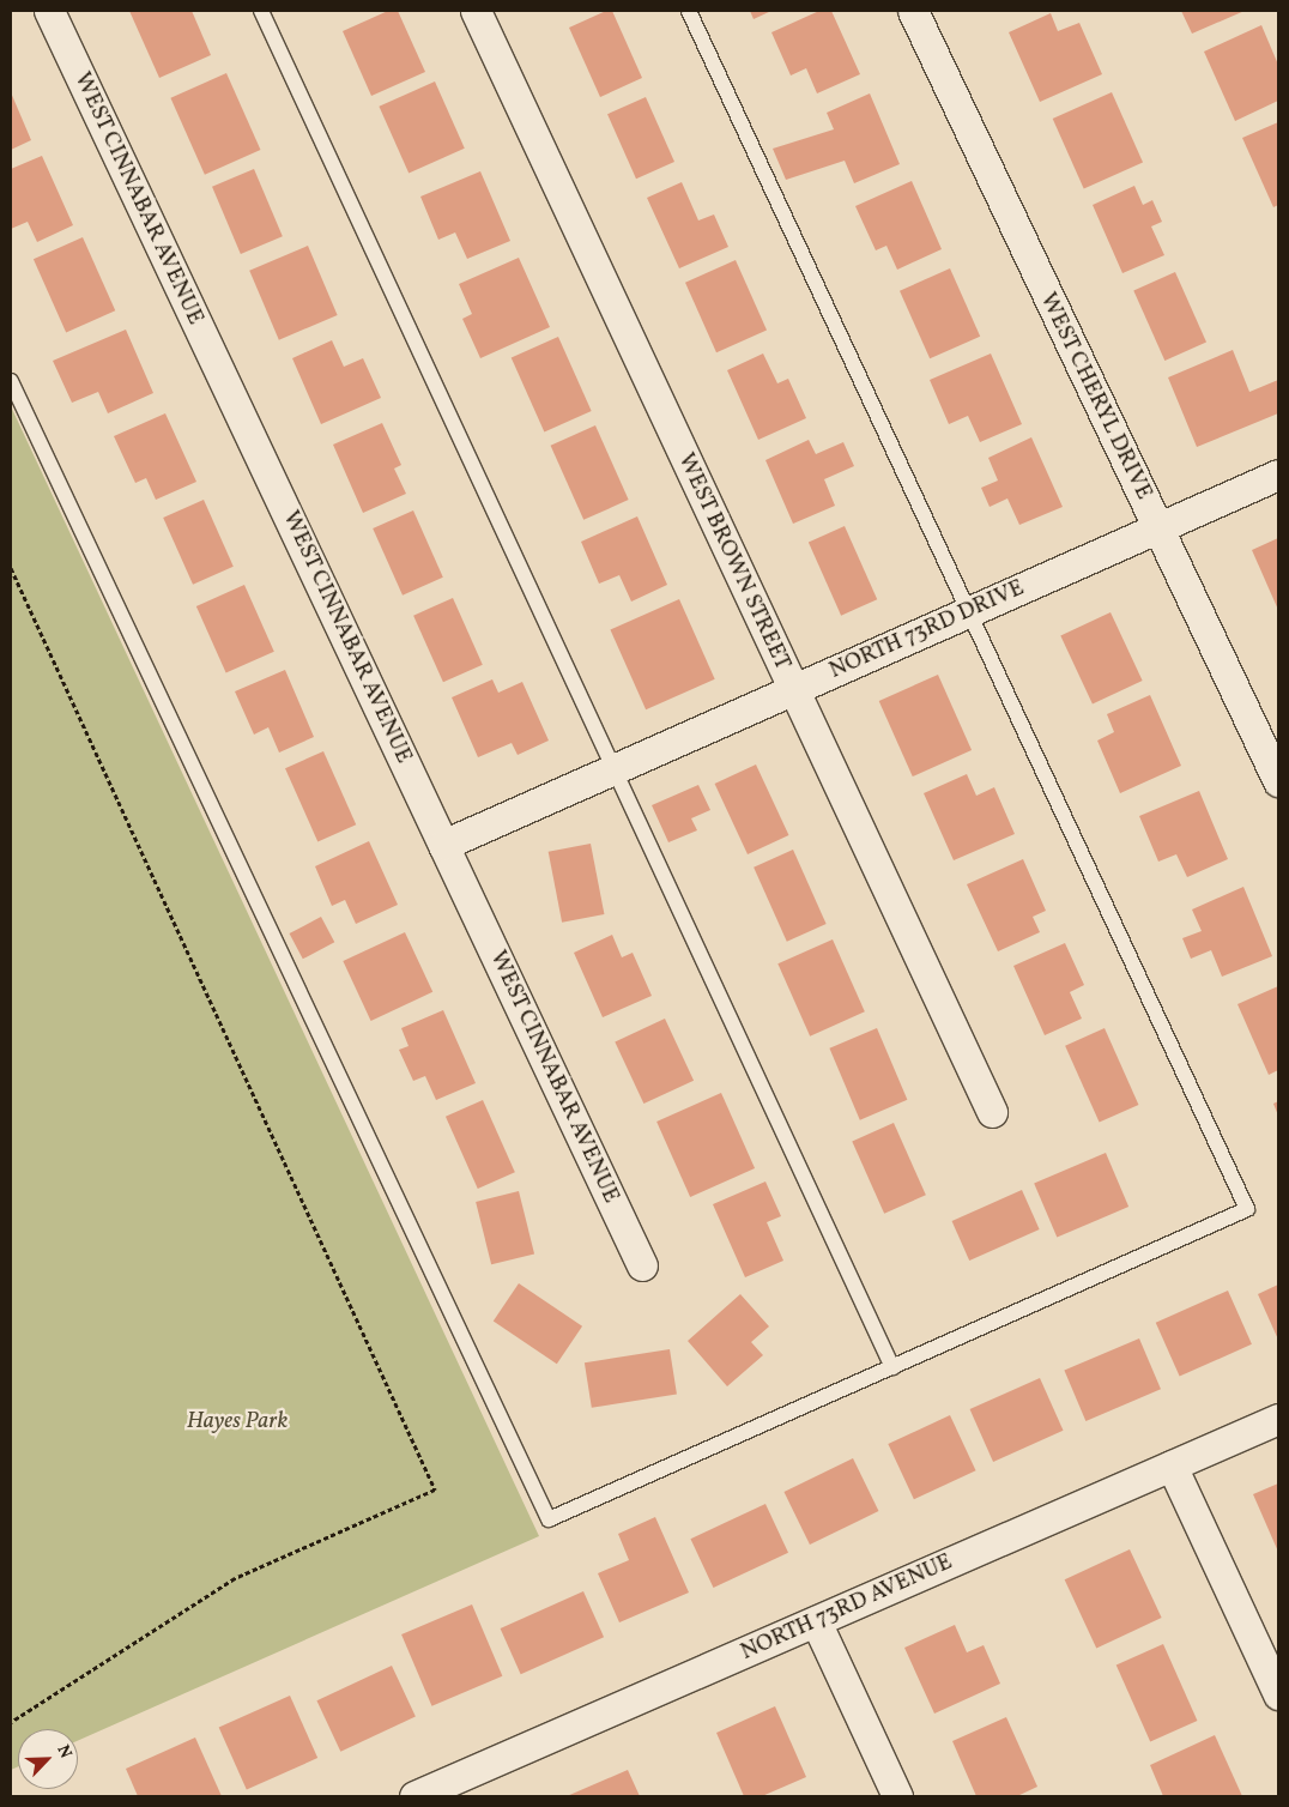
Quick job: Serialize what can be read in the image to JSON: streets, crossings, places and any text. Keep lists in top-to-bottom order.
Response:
{
  "streets": {
    "street": [
      "WEST CINNABAR AVENUE",
      "WEST CHERYL DRIVE",
      "WEST BROWN STREET",
      "NORTH 73RD DRIVE",
      "NORTH 73RD AVENUE"
    ]
  },
  "crossings": [
    ["WEST CINNABAR AVENUE", "NORTH 73RD DRIVE"],
    ["WEST CHERYL DRIVE", "NORTH 73RD DRIVE"],
    ["WEST BROWN STREET", "NORTH 73RD DRIVE"]
  ],
  "parks": ["Hayes Park"],
  "north": "top right"
}
